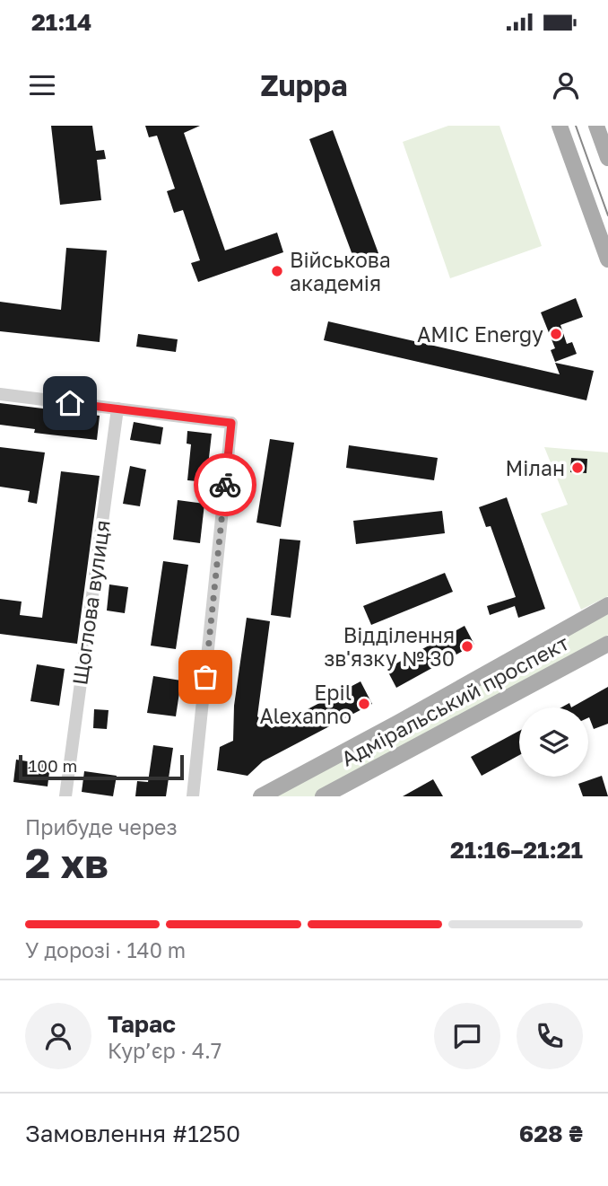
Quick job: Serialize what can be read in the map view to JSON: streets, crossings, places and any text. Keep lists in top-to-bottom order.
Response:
{
  "streets": {
    "main road": ["Адміральський проспект"],
    "street": ["Щоглова вулиця"]
  },
  "places": [
    "Військова академія",
    "AMIC Energy",
    "Мілан",
    "Відділення зв'язку № 30",
    "Epil Alexanno"
  ],
  "scale_bar": "100 m",
  "page": {
    "status": "21:14",
    "header": "Zuppa",
    "scale": "100 m",
    "heading": ["2 хв", "Прибуде через", "21:16–21:21"],
    "panel": [
      "Тарас",
      "Кур’єр · 4.7",
      "Замовлення #1250",
      "628 ₴"
    ],
    "bar": "У дорозі · 140 m"
  }
}
